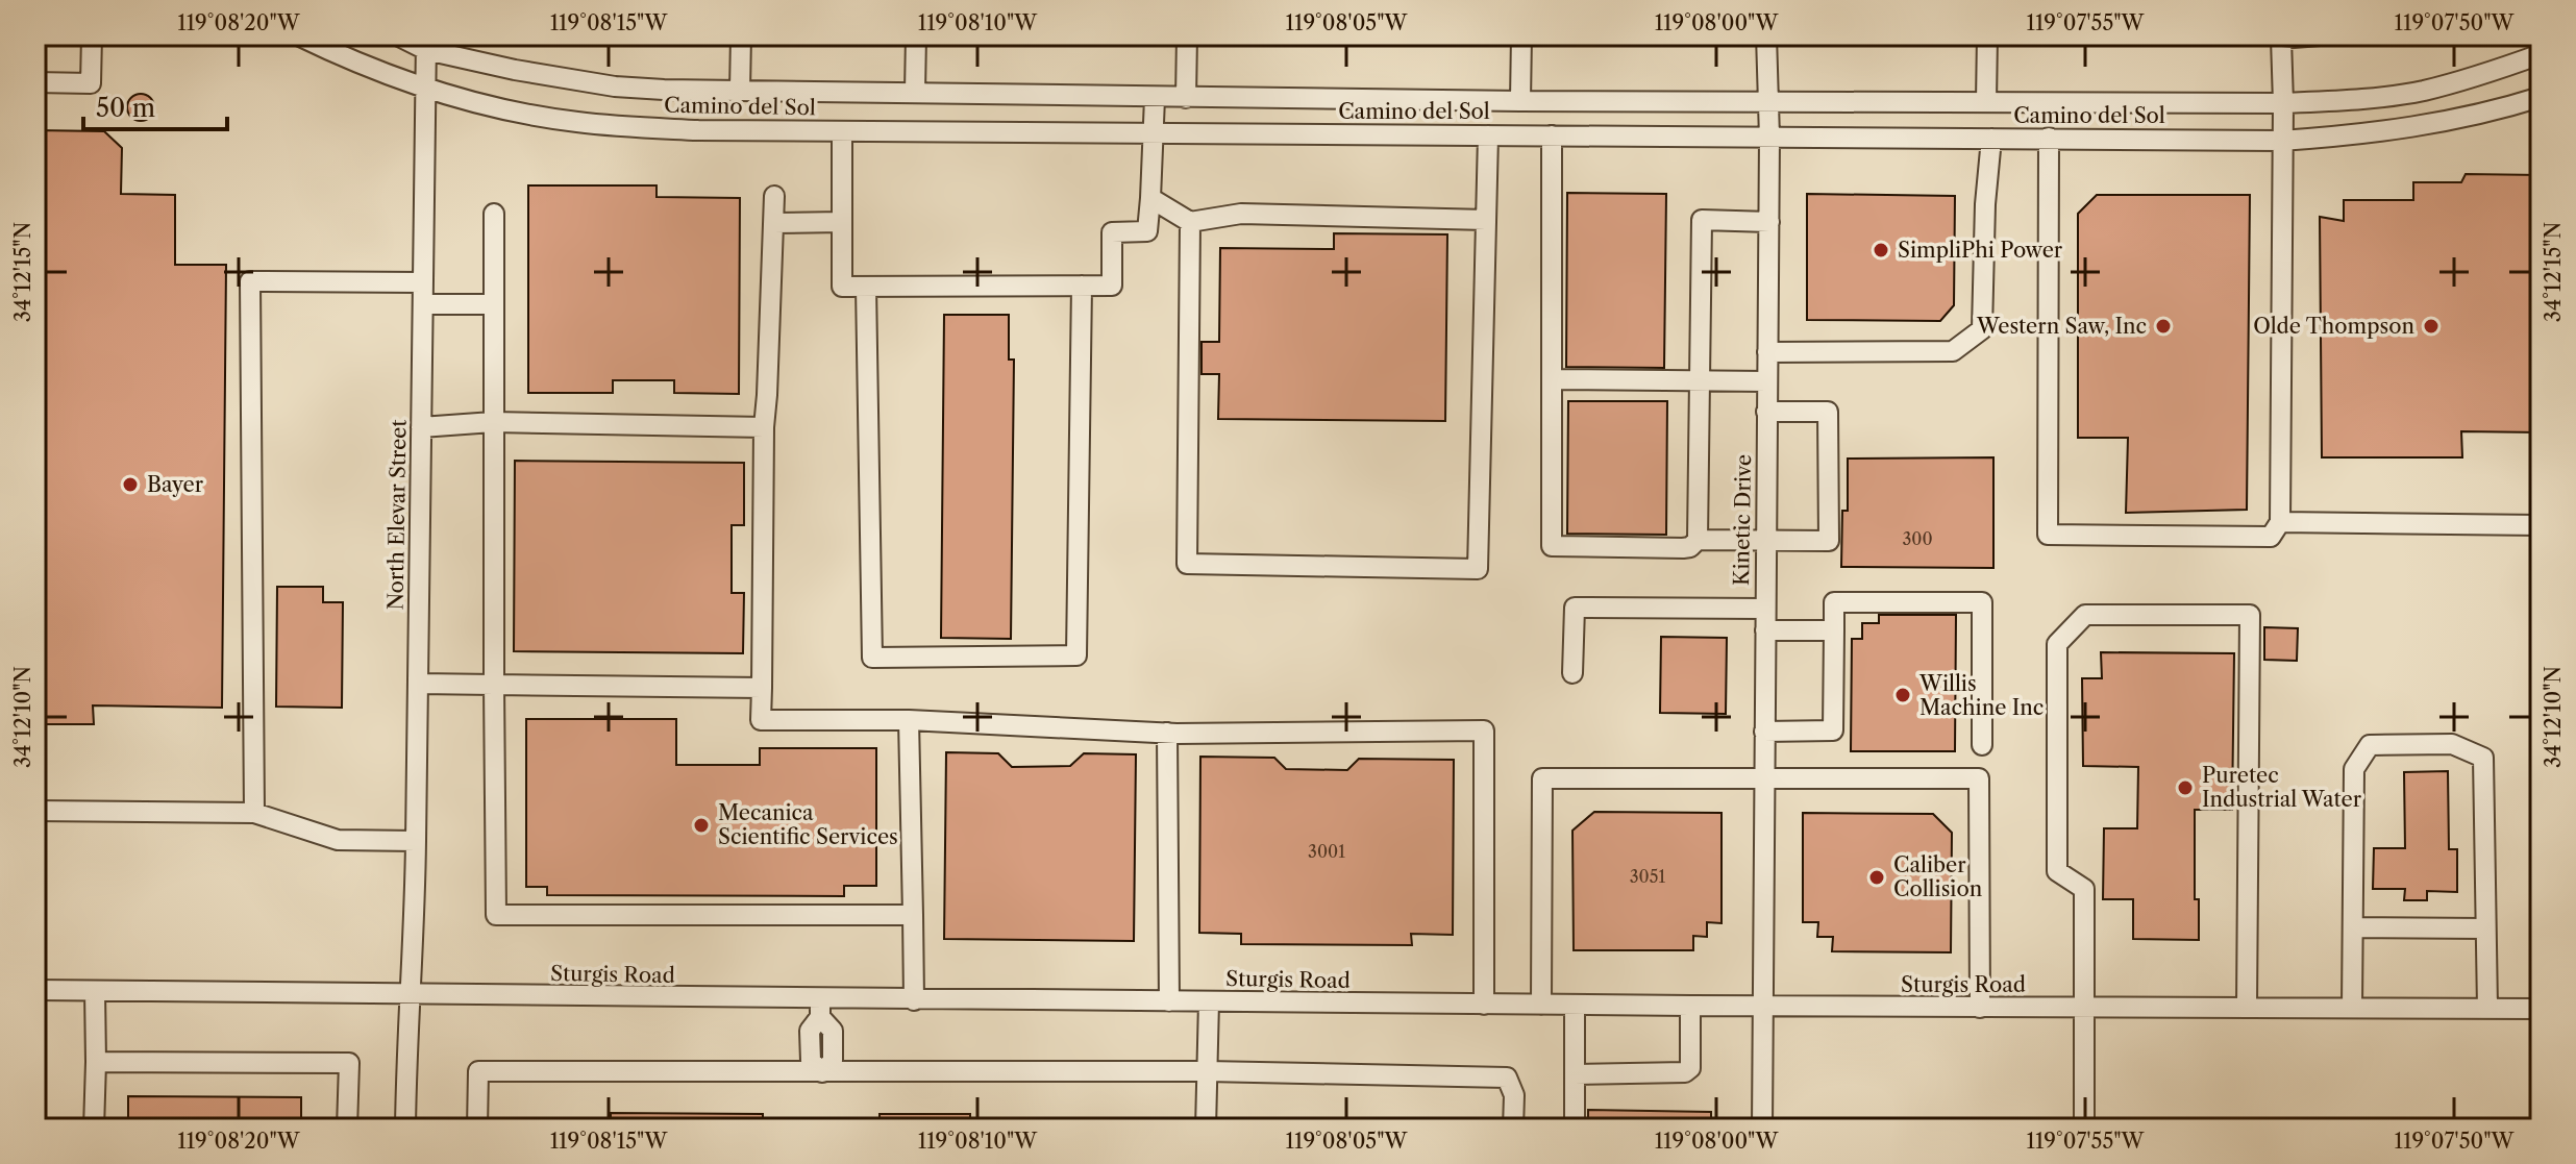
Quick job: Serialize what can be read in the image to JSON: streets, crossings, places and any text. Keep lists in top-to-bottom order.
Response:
{
  "streets": {
    "street": [
      "Camino del Sol",
      "North Elevar Street",
      "Kinetic Drive",
      "Sturgis Road"
    ]
  },
  "crossings": [
    ["Camino del Sol", "North Elevar Street"],
    ["Camino del Sol", "Kinetic Drive"],
    ["North Elevar Street", "Sturgis Road"],
    ["Kinetic Drive", "Sturgis Road"]
  ],
  "places": [
    "SimpliPhi Power",
    "Western Saw, Inc",
    "Olde Thompson",
    "Bayer",
    "Willis Machine Inc",
    "Puretec Industrial Water",
    "Mecanica Scientific Services",
    "Caliber Collision"
  ],
  "house_numbers": ["300", "3001", "3051"],
  "scale_bar": "50 m",
  "coordinates": [
    "119°08'20\"W",
    "119°08'15\"W",
    "119°08'10\"W",
    "119°08'05\"W",
    "119°08'00\"W",
    "119°07'55\"W",
    "119°07'50\"W",
    "34°12'15\"N",
    "34°12'10\"N"
  ]
}
